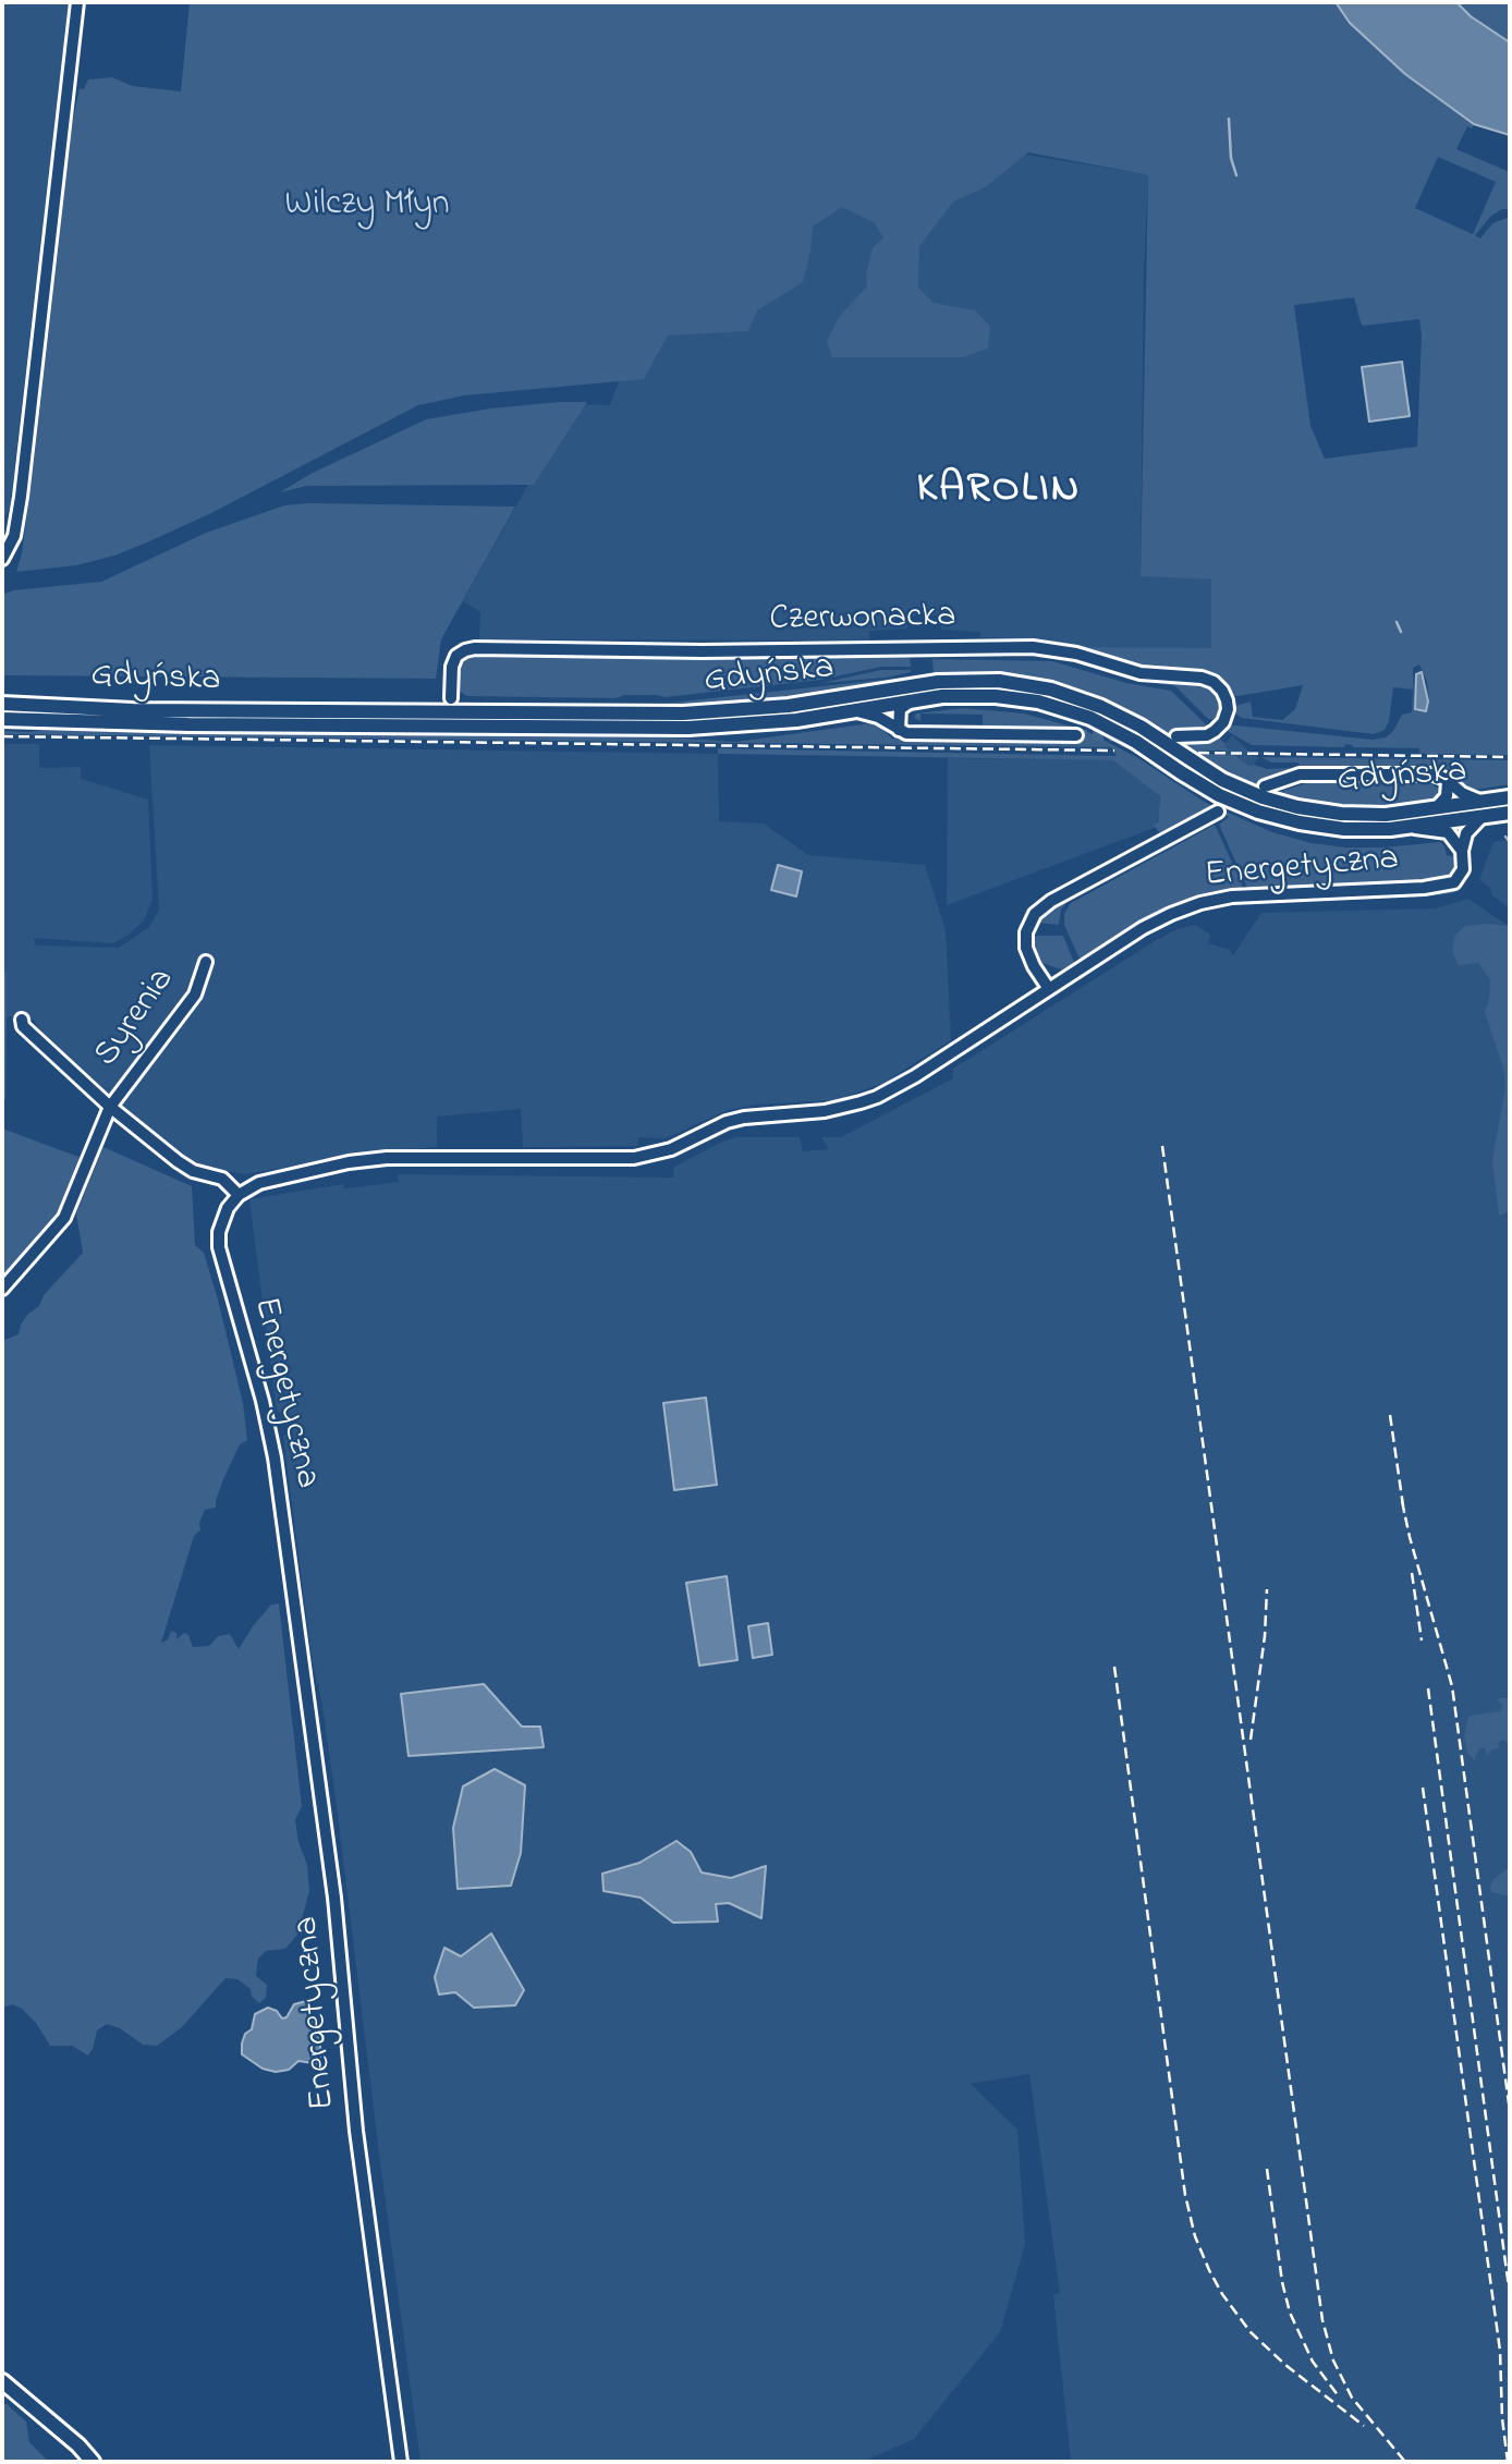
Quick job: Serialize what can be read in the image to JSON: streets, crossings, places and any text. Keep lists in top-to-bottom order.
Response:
{
  "streets": {
    "main road": ["Gdyńska"],
    "street": ["Czerwonacka", "Energetyczna", "Syrenia"]
  },
  "crossings": [
    ["Gdyńska", "Energetyczna"]
  ],
  "districts": ["KAROLIN"],
  "parks": ["Wilczy Młyn"]
}
